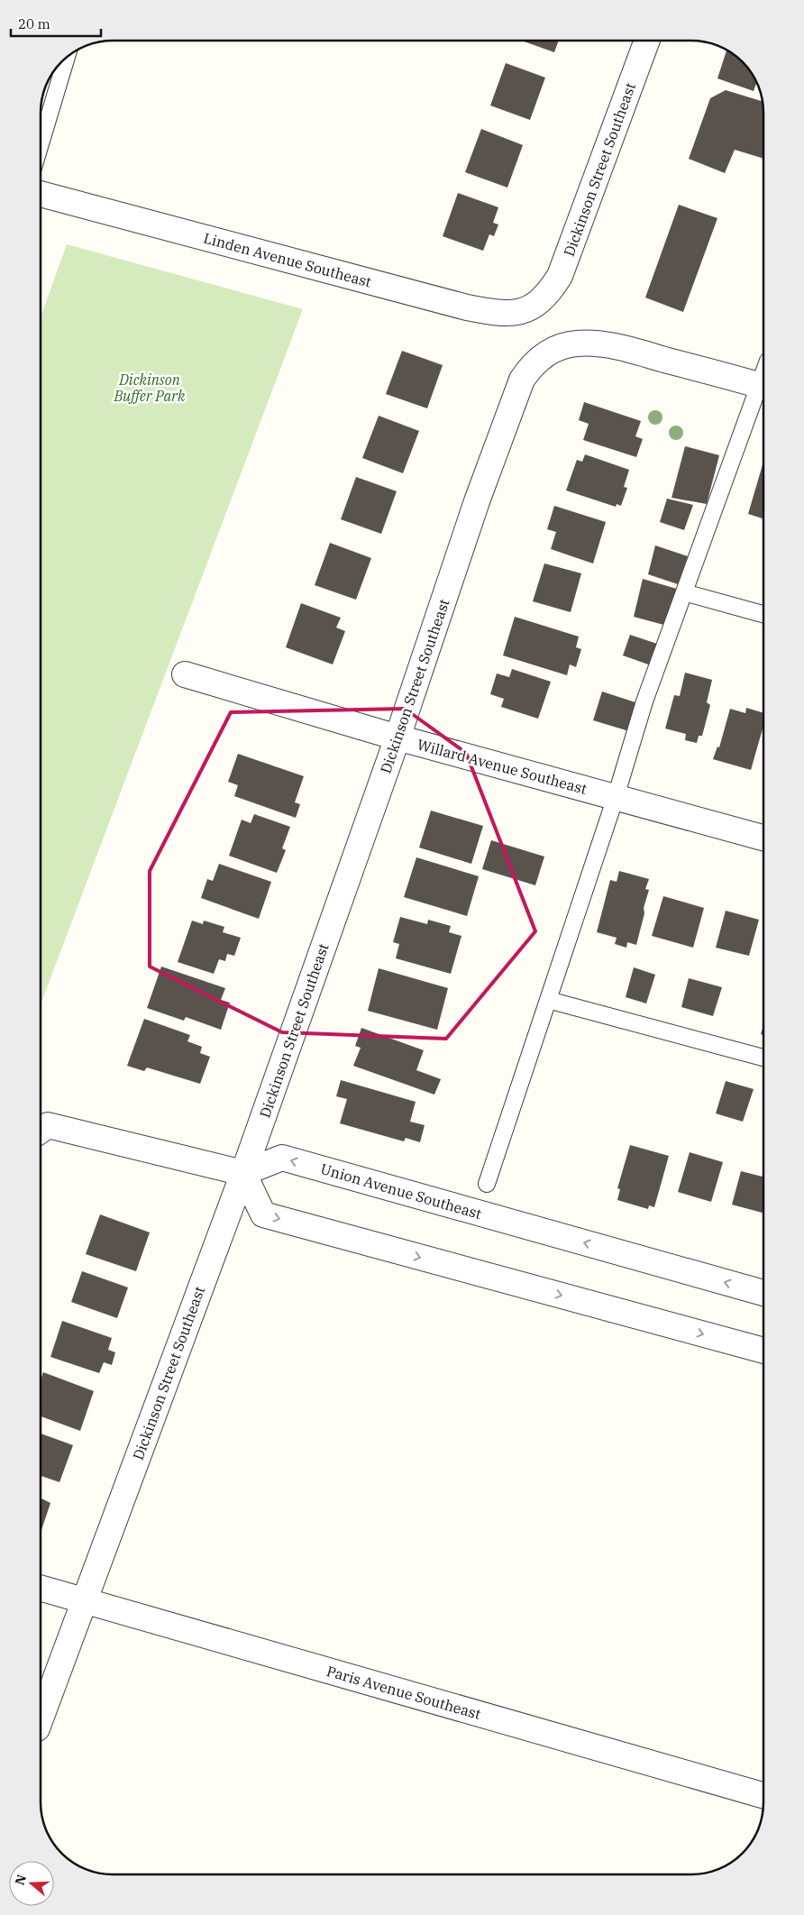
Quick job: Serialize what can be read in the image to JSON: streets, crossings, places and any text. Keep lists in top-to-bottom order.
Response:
{
  "streets": {
    "street": [
      "Dickinson Street Southeast",
      "Linden Avenue Southeast",
      "Willard Avenue Southeast",
      "Union Avenue Southeast",
      "Paris Avenue Southeast"
    ]
  },
  "crossings": [
    ["Dickinson Street Southeast", "Linden Avenue Southeast"],
    ["Dickinson Street Southeast", "Willard Avenue Southeast"],
    ["Dickinson Street Southeast", "Union Avenue Southeast"],
    ["Dickinson Street Southeast", "Paris Avenue Southeast"]
  ],
  "parks": ["Dickinson Buffer Park"],
  "scale_bar": "20 m",
  "north": "left"
}
